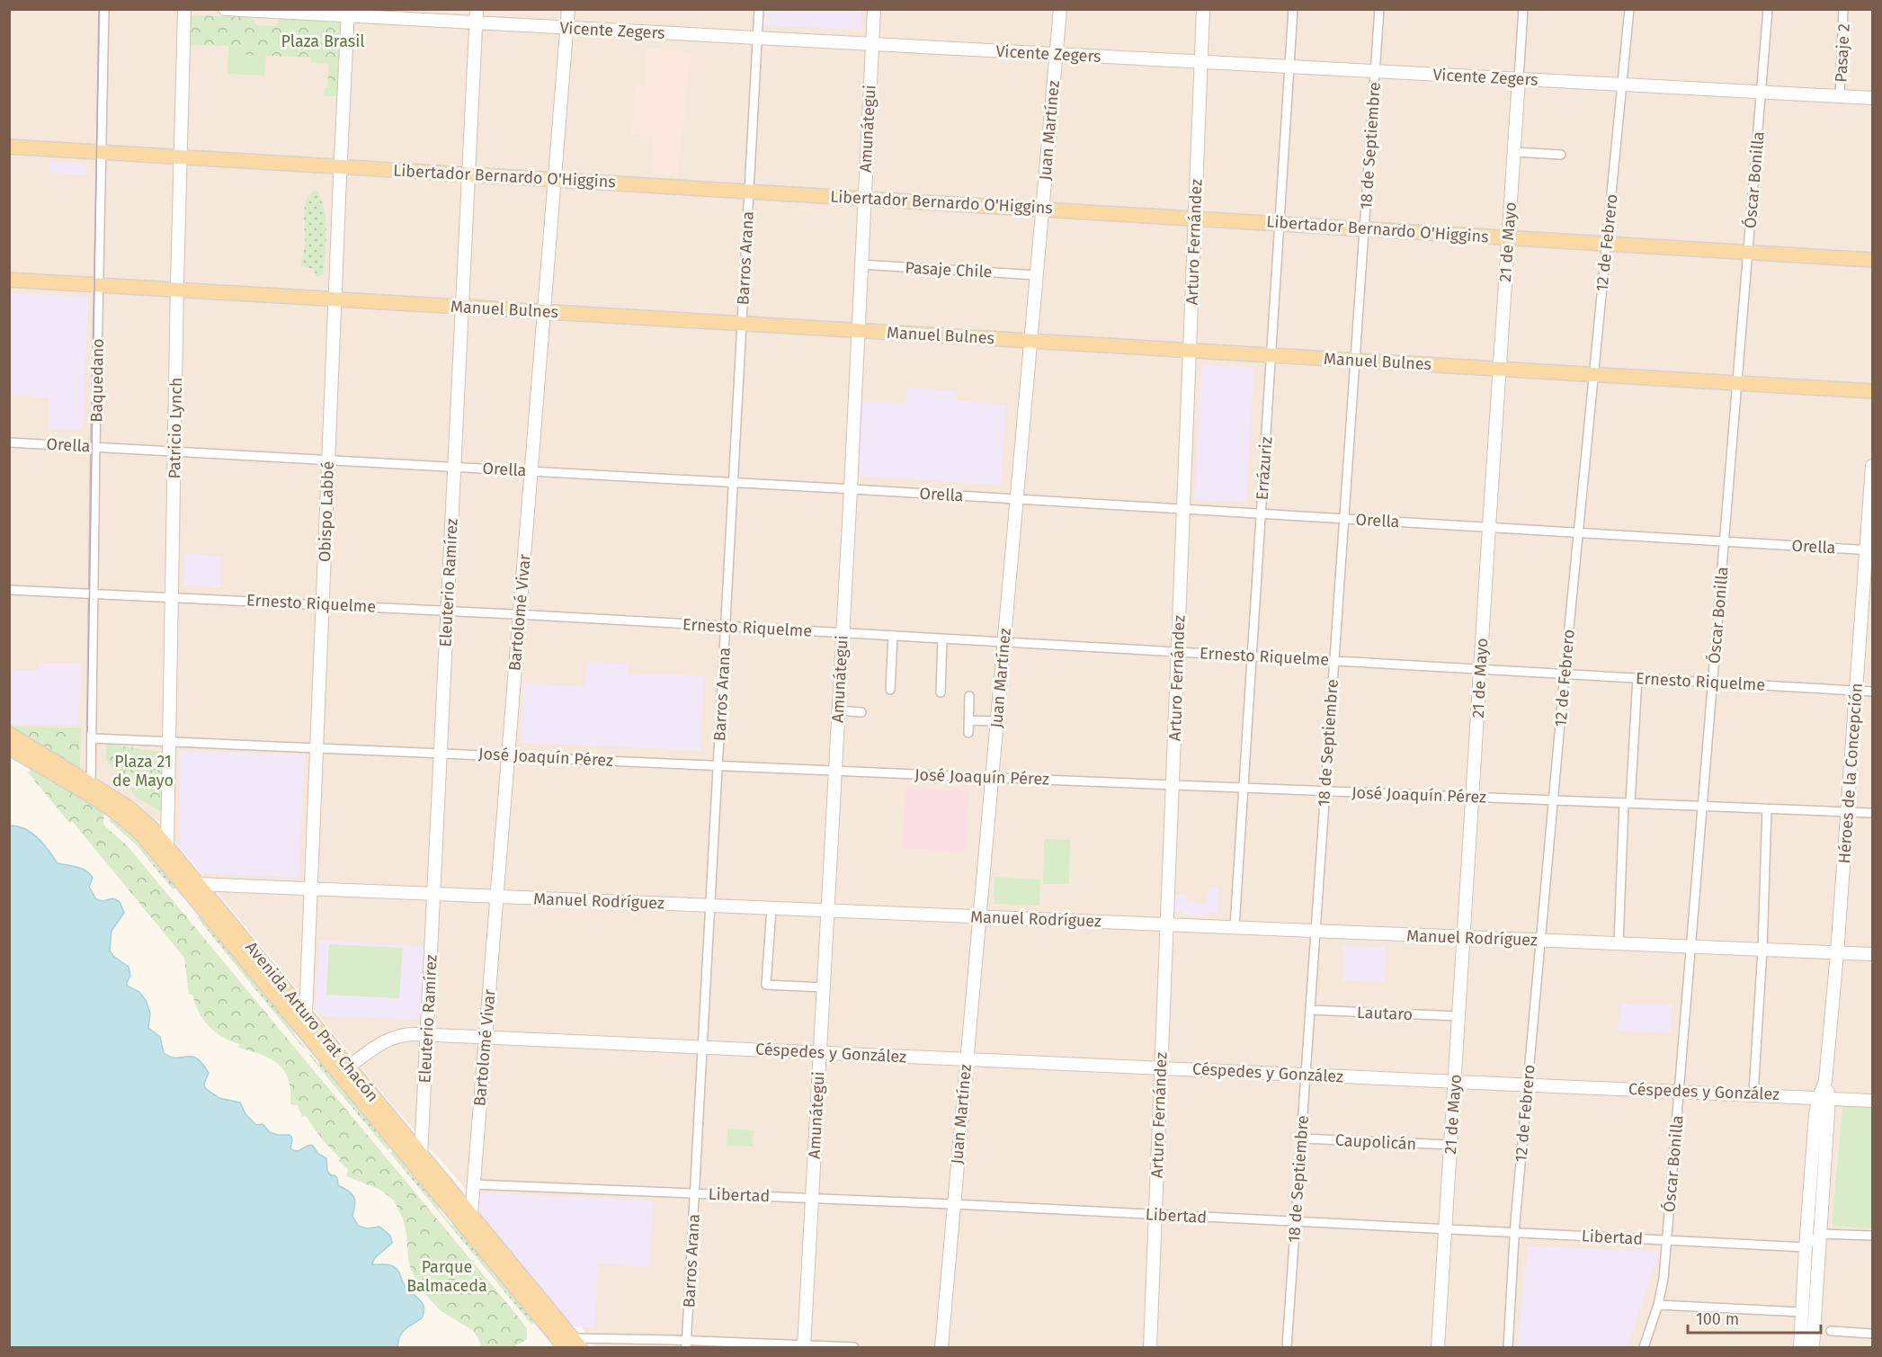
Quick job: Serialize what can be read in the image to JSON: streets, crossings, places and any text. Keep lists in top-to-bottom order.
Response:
{
  "streets": {
    "main road": ["Libertador Bernardo O'Higgins", "Manuel Bulnes", "Avenida Arturo Prat Chacón"],
    "street": [
      "Vicente Zegers",
      "Pasaje 2",
      "Amunátegui",
      "Juan Martínez",
      "18 de Septiembre",
      "Óscar Bonilla",
      "Arturo Fernández",
      "21 de Mayo",
      "12 de Febrero",
      "Barros Arana",
      "Pasaje Chile",
      "Baquedano",
      "Patricio Lynch",
      "Orella",
      "Errázuriz",
      "Obispo Labbé",
      "Eleuterio Ramírez",
      "Ernesto Riquelme",
      "Bartolomé Vivar",
      "José Joaquín Pérez",
      "Héroes de la Concepción",
      "Manuel Rodríguez",
      "Lautaro",
      "Céspedes y González",
      "Caupolicán",
      "Libertad"
    ]
  },
  "crossings": [
    ["Vicente Zegers", "Pasaje 2"],
    ["Vicente Zegers", "Amunátegui"],
    ["Vicente Zegers", "Juan Martínez"],
    ["Vicente Zegers", "18 de Septiembre"],
    ["Vicente Zegers", "Óscar Bonilla"],
    ["Vicente Zegers", "Arturo Fernández"],
    ["Vicente Zegers", "21 de Mayo"],
    ["Vicente Zegers", "12 de Febrero"],
    ["Vicente Zegers", "Barros Arana"],
    ["Vicente Zegers", "Errázuriz"],
    ["Vicente Zegers", "Obispo Labbé"],
    ["Vicente Zegers", "Eleuterio Ramírez"],
    ["Vicente Zegers", "Bartolomé Vivar"],
    ["Amunátegui", "Libertador Bernardo O'Higgins"],
    ["Amunátegui", "Pasaje Chile"],
    ["Amunátegui", "Manuel Bulnes"],
    ["Amunátegui", "Orella"],
    ["Amunátegui", "Ernesto Riquelme"],
    ["Amunátegui", "José Joaquín Pérez"],
    ["Amunátegui", "Manuel Rodríguez"],
    ["Amunátegui", "Céspedes y González"],
    ["Amunátegui", "Libertad"],
    ["Juan Martínez", "Libertador Bernardo O'Higgins"],
    ["Juan Martínez", "Pasaje Chile"],
    ["Juan Martínez", "Manuel Bulnes"],
    ["Juan Martínez", "Orella"],
    ["Juan Martínez", "Ernesto Riquelme"],
    ["Juan Martínez", "José Joaquín Pérez"],
    ["Juan Martínez", "Manuel Rodríguez"],
    ["Juan Martínez", "Céspedes y González"],
    ["Juan Martínez", "Libertad"],
    ["18 de Septiembre", "Libertador Bernardo O'Higgins"],
    ["18 de Septiembre", "Manuel Bulnes"],
    ["18 de Septiembre", "Orella"],
    ["18 de Septiembre", "Ernesto Riquelme"],
    ["18 de Septiembre", "José Joaquín Pérez"],
    ["18 de Septiembre", "Manuel Rodríguez"],
    ["18 de Septiembre", "Lautaro"],
    ["18 de Septiembre", "Céspedes y González"],
    ["18 de Septiembre", "Caupolicán"],
    ["18 de Septiembre", "Libertad"],
    ["Libertador Bernardo O'Higgins", "Óscar Bonilla"],
    ["Libertador Bernardo O'Higgins", "Arturo Fernández"],
    ["Libertador Bernardo O'Higgins", "21 de Mayo"],
    ["Libertador Bernardo O'Higgins", "12 de Febrero"],
    ["Libertador Bernardo O'Higgins", "Barros Arana"],
    ["Libertador Bernardo O'Higgins", "Baquedano"],
    ["Libertador Bernardo O'Higgins", "Patricio Lynch"],
    ["Libertador Bernardo O'Higgins", "Errázuriz"],
    ["Libertador Bernardo O'Higgins", "Obispo Labbé"],
    ["Libertador Bernardo O'Higgins", "Eleuterio Ramírez"],
    ["Libertador Bernardo O'Higgins", "Bartolomé Vivar"],
    ["Óscar Bonilla", "Manuel Bulnes"],
    ["Óscar Bonilla", "Orella"],
    ["Óscar Bonilla", "Ernesto Riquelme"],
    ["Óscar Bonilla", "José Joaquín Pérez"],
    ["Óscar Bonilla", "Manuel Rodríguez"],
    ["Óscar Bonilla", "Céspedes y González"],
    ["Óscar Bonilla", "Libertad"],
    ["Arturo Fernández", "Manuel Bulnes"],
    ["Arturo Fernández", "Orella"],
    ["Arturo Fernández", "Ernesto Riquelme"],
    ["Arturo Fernández", "José Joaquín Pérez"],
    ["Arturo Fernández", "Manuel Rodríguez"],
    ["Arturo Fernández", "Céspedes y González"],
    ["Arturo Fernández", "Libertad"],
    ["21 de Mayo", "Manuel Bulnes"],
    ["21 de Mayo", "Orella"],
    ["21 de Mayo", "Ernesto Riquelme"],
    ["21 de Mayo", "José Joaquín Pérez"],
    ["21 de Mayo", "Manuel Rodríguez"],
    ["21 de Mayo", "Lautaro"],
    ["21 de Mayo", "Céspedes y González"],
    ["21 de Mayo", "Caupolicán"],
    ["21 de Mayo", "Libertad"],
    ["12 de Febrero", "Manuel Bulnes"],
    ["12 de Febrero", "Orella"],
    ["12 de Febrero", "Ernesto Riquelme"],
    ["12 de Febrero", "José Joaquín Pérez"],
    ["12 de Febrero", "Manuel Rodríguez"],
    ["12 de Febrero", "Céspedes y González"],
    ["12 de Febrero", "Libertad"],
    ["Barros Arana", "Manuel Bulnes"],
    ["Barros Arana", "Orella"],
    ["Barros Arana", "Ernesto Riquelme"],
    ["Barros Arana", "José Joaquín Pérez"],
    ["Barros Arana", "Manuel Rodríguez"],
    ["Barros Arana", "Céspedes y González"],
    ["Barros Arana", "Libertad"],
    ["Manuel Bulnes", "Baquedano"],
    ["Manuel Bulnes", "Patricio Lynch"],
    ["Manuel Bulnes", "Errázuriz"],
    ["Manuel Bulnes", "Obispo Labbé"],
    ["Manuel Bulnes", "Eleuterio Ramírez"],
    ["Manuel Bulnes", "Bartolomé Vivar"],
    ["Baquedano", "Orella"],
    ["Baquedano", "Ernesto Riquelme"],
    ["Baquedano", "José Joaquín Pérez"],
    ["Baquedano", "Avenida Arturo Prat Chacón"],
    ["Patricio Lynch", "Orella"],
    ["Patricio Lynch", "Ernesto Riquelme"],
    ["Patricio Lynch", "José Joaquín Pérez"],
    ["Patricio Lynch", "Avenida Arturo Prat Chacón"],
    ["Orella", "Errázuriz"],
    ["Orella", "Obispo Labbé"],
    ["Orella", "Eleuterio Ramírez"],
    ["Orella", "Bartolomé Vivar"],
    ["Orella", "Héroes de la Concepción"],
    ["Errázuriz", "Ernesto Riquelme"],
    ["Errázuriz", "José Joaquín Pérez"],
    ["Errázuriz", "Manuel Rodríguez"],
    ["Obispo Labbé", "Ernesto Riquelme"],
    ["Obispo Labbé", "José Joaquín Pérez"],
    ["Obispo Labbé", "Manuel Rodríguez"],
    ["Obispo Labbé", "Avenida Arturo Prat Chacón"],
    ["Eleuterio Ramírez", "Ernesto Riquelme"],
    ["Eleuterio Ramírez", "José Joaquín Pérez"],
    ["Eleuterio Ramírez", "Manuel Rodríguez"],
    ["Eleuterio Ramírez", "Avenida Arturo Prat Chacón"],
    ["Eleuterio Ramírez", "Céspedes y González"],
    ["Ernesto Riquelme", "Bartolomé Vivar"],
    ["Ernesto Riquelme", "Héroes de la Concepción"],
    ["Bartolomé Vivar", "José Joaquín Pérez"],
    ["Bartolomé Vivar", "Manuel Rodríguez"],
    ["Bartolomé Vivar", "Avenida Arturo Prat Chacón"],
    ["Bartolomé Vivar", "Céspedes y González"],
    ["Bartolomé Vivar", "Libertad"],
    ["José Joaquín Pérez", "Héroes de la Concepción"],
    ["Héroes de la Concepción", "Manuel Rodríguez"],
    ["Héroes de la Concepción", "Céspedes y González"],
    ["Héroes de la Concepción", "Libertad"],
    ["Manuel Rodríguez", "Avenida Arturo Prat Chacón"],
    ["Avenida Arturo Prat Chacón", "Céspedes y González"]
  ],
  "parks": ["Plaza Brasil", "Plaza 21 de Mayo", "Parque Balmaceda"],
  "scale_bar": "100 m"
}
